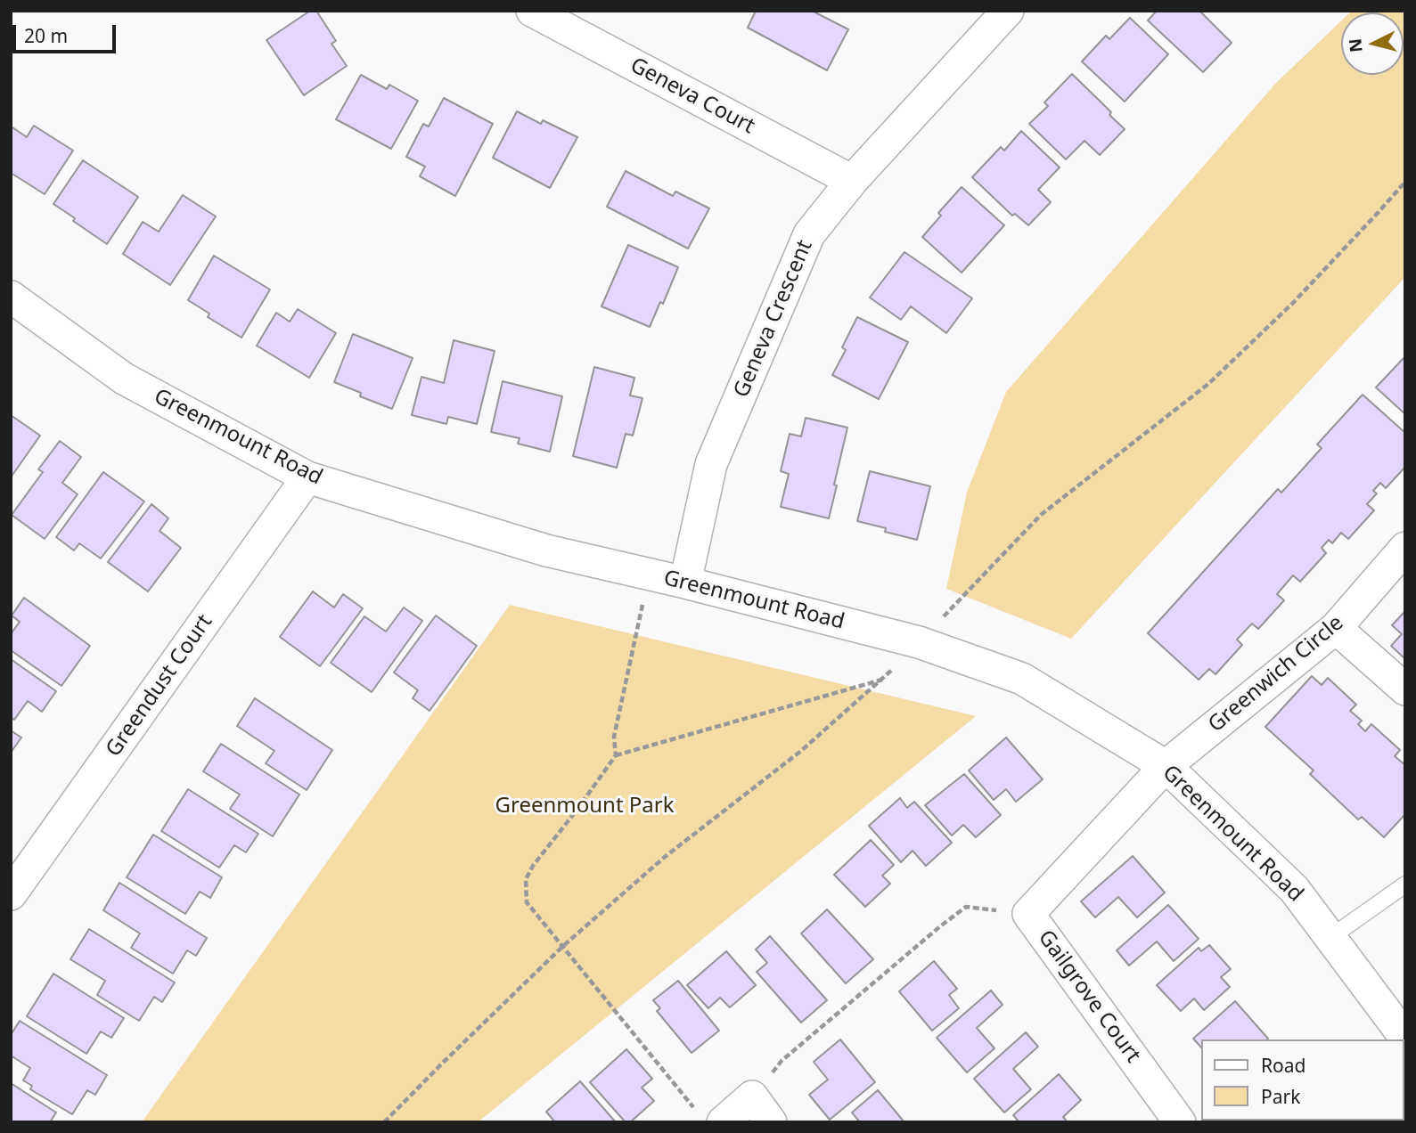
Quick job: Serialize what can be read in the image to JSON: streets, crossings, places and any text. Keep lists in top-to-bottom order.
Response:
{
  "streets": {
    "street": [
      "Geneva Court",
      "Geneva Crescent",
      "Greenmount Road",
      "Greenwich Circle",
      "Greendust Court",
      "Gailgrove Court"
    ]
  },
  "crossings": [
    ["Geneva Court", "Geneva Crescent"],
    ["Geneva Crescent", "Greenmount Road"],
    ["Greenmount Road", "Greenwich Circle"],
    ["Greenmount Road", "Greendust Court"],
    ["Greenmount Road", "Gailgrove Court"],
    ["Greenwich Circle", "Gailgrove Court"]
  ],
  "parks": ["Greenmount Park"],
  "legend": ["Road", "Park"],
  "scale_bar": "20 m",
  "north": "left"
}
